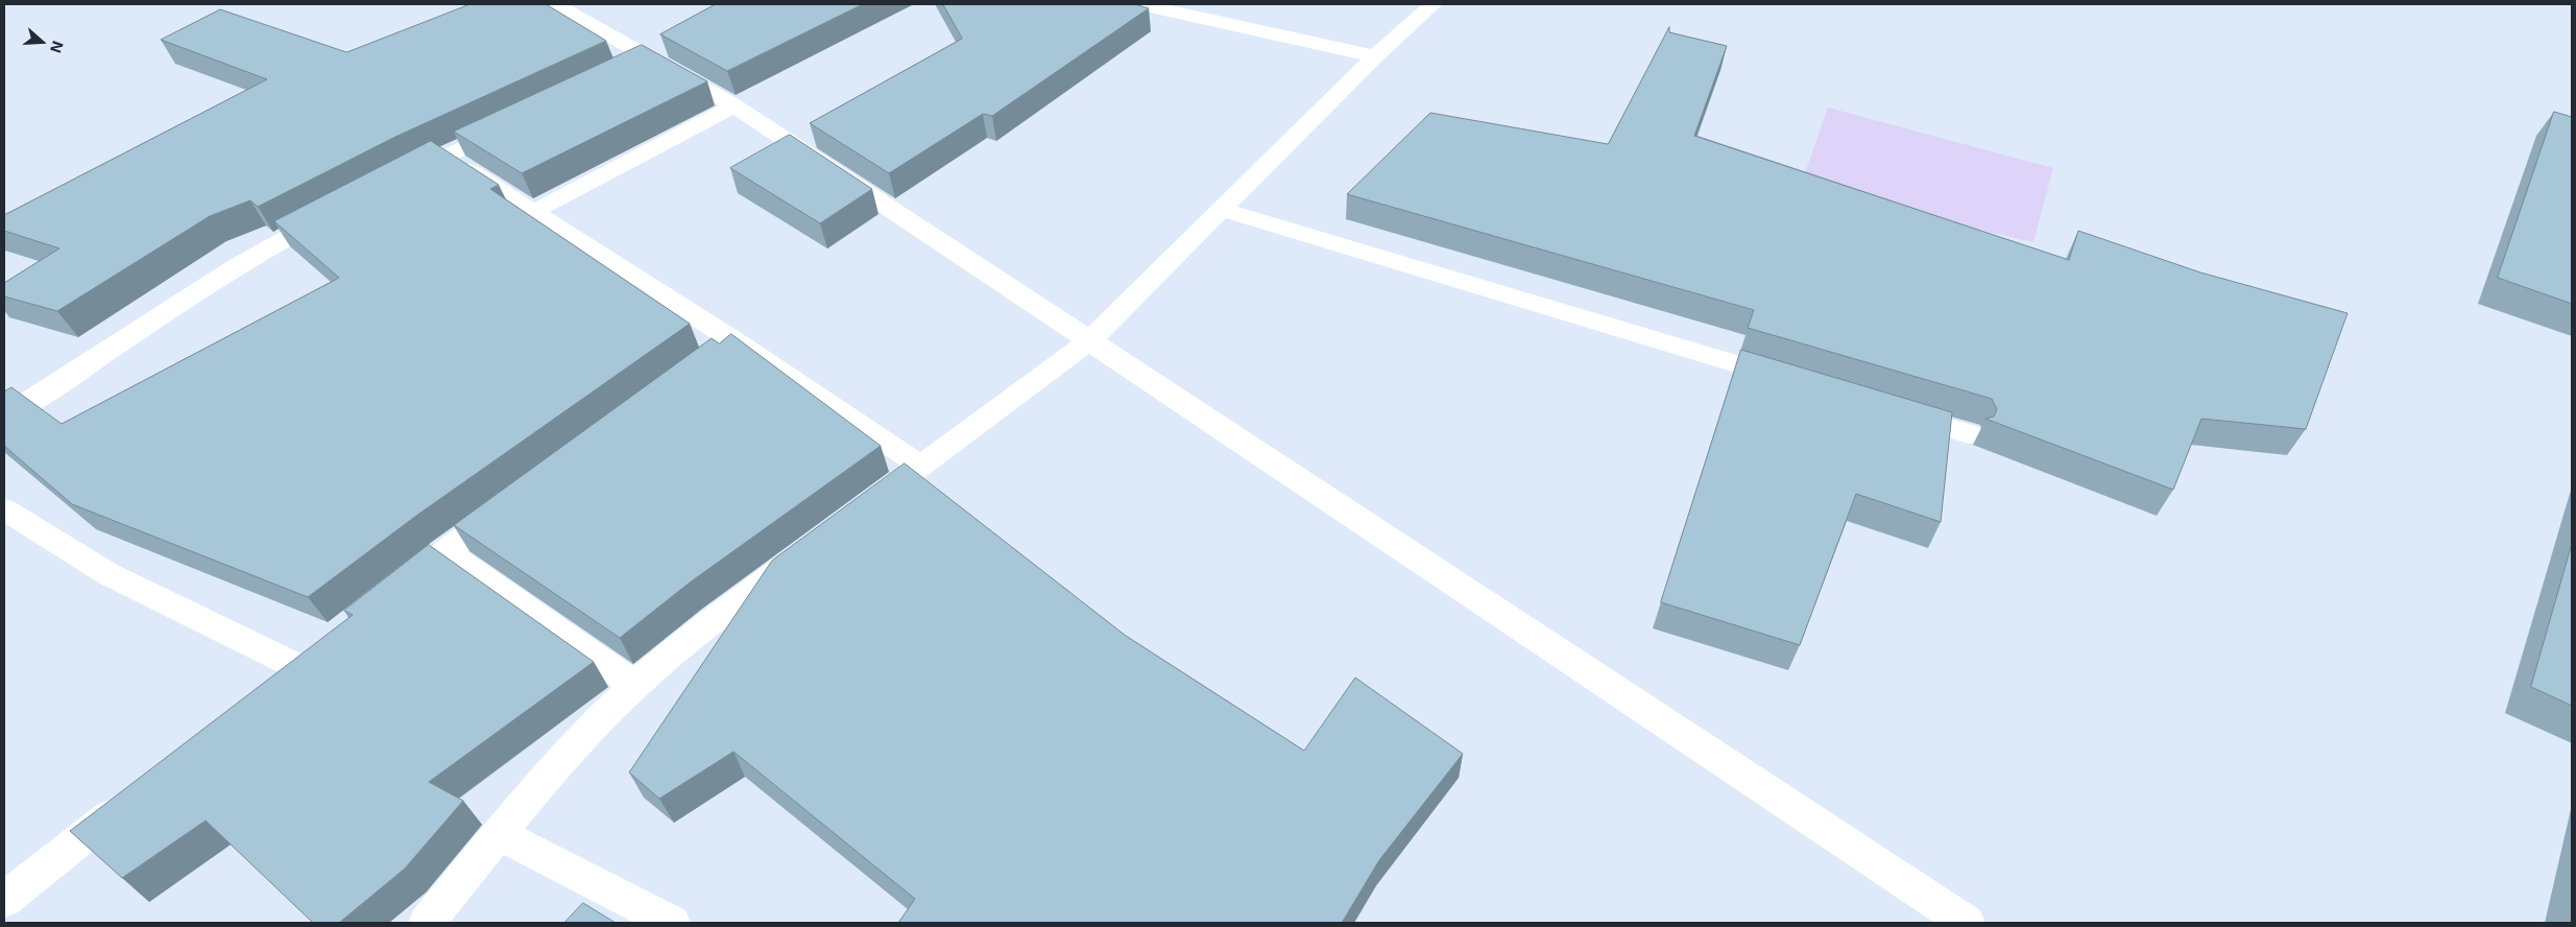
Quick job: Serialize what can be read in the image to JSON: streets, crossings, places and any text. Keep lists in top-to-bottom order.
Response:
{
  "north": "right"
}
